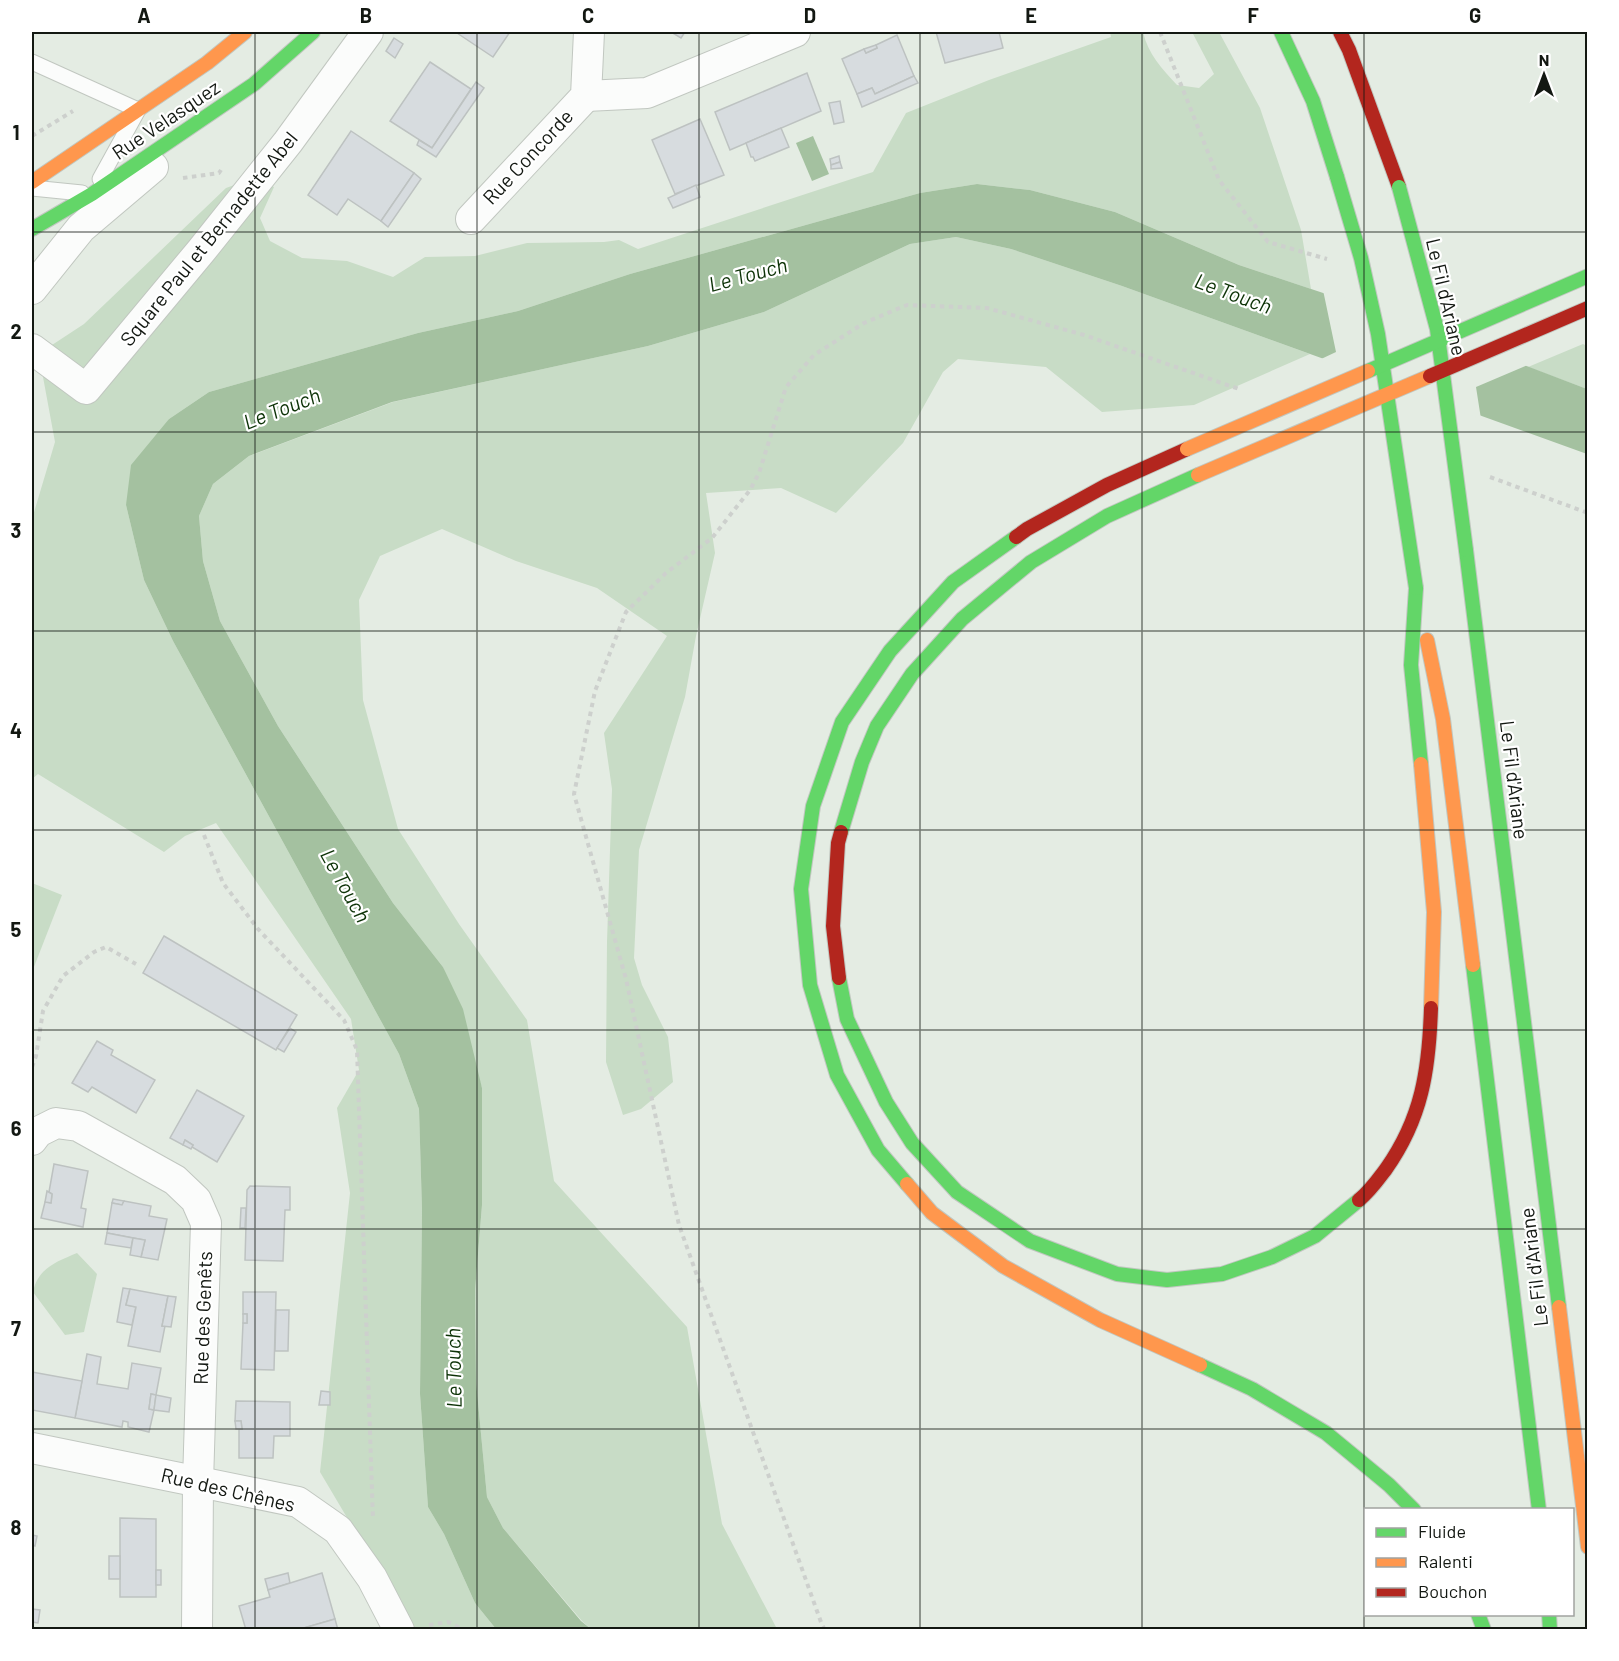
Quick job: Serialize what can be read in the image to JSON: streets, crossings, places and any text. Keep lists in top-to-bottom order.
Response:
{
  "streets": {
    "main road": ["Rue Velasquez", "Le Fil d'Ariane"],
    "street": [
      "Rue Concorde",
      "Square Paul et Bernadette Abel",
      "Rue des Genêts",
      "Rue des Chênes"
    ]
  },
  "crossings": [
    ["Rue des Genêts", "Rue des Chênes"]
  ],
  "water": ["Le Touch"],
  "legend": ["Fluide", "Ralenti", "Bouchon"],
  "north": "top",
  "grid": {
    "columns": [
      "A",
      "B",
      "C",
      "D",
      "E",
      "F",
      "G"
    ],
    "rows": [
      "1",
      "2",
      "3",
      "4",
      "5",
      "6",
      "7",
      "8"
    ]
  }
}
